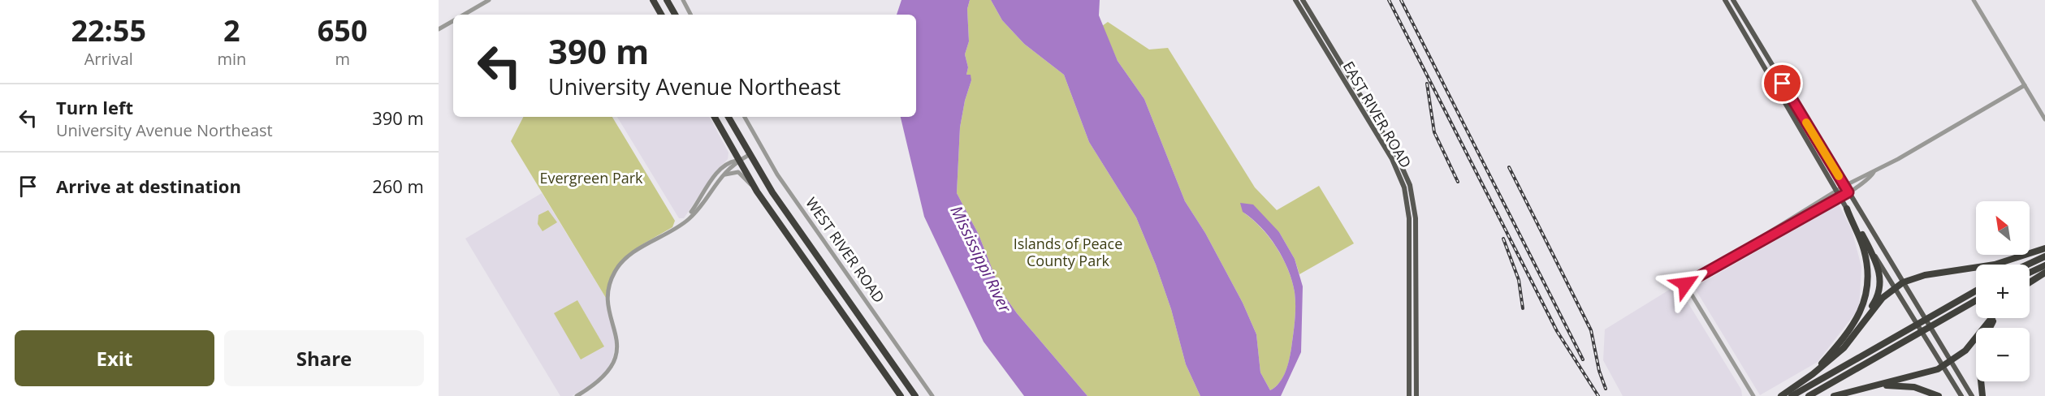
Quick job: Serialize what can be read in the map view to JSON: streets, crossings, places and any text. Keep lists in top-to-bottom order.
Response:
{
  "streets": {
    "main road": ["EAST RIVER ROAD"],
    "street": ["WEST RIVER ROAD"]
  },
  "water": ["Mississippi River"],
  "parks": ["Evergreen Park", "Islands of Peace County Park"],
  "north": "top left",
  "page": {
    "eta": [
      "22:55",
      "Arrival",
      "2",
      "min",
      "650",
      "m"
    ],
    "turn": ["390 m", "University Avenue Northeast"],
    "list": [
      {
        "name": "Turn left",
        "note": "University Avenue Northeast",
        "value": "390 m"
      },
      {
        "name": "Arrive at destination",
        "value": "260 m"
      }
    ],
    "map_buttons": ["+", "−"],
    "buttons": ["Exit", "Share"]
  }
}
